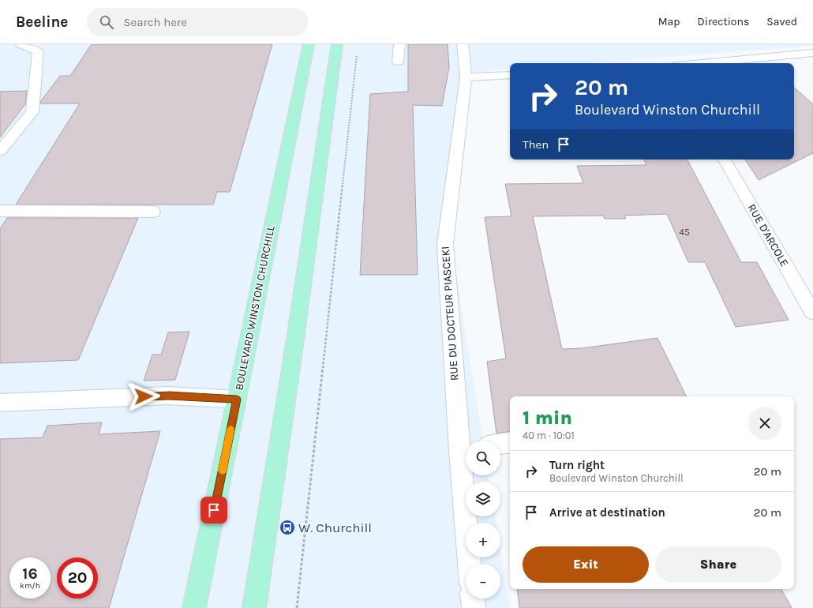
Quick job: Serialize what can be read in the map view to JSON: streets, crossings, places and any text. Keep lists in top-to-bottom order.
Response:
{
  "streets": {
    "main road": ["BOULEVARD WINSTON CHURCHILL"],
    "street": ["RUE D'ARCOLE", "RUE DU DOCTEUR PIASCEKI"]
  },
  "places": {
    "bus stop": ["W. Churchill"]
  },
  "house_numbers": ["45"],
  "page": {
    "header": "Beeline",
    "search": "Search here",
    "nav": ["Map", "Directions", "Saved"],
    "turn": ["20 m", "Boulevard Winston Churchill"],
    "then": "Then",
    "heading": ["1 min", "40 m · 10:01"],
    "map_buttons": ["+", "−"],
    "list": [
      {
        "name": "Turn right",
        "note": "Boulevard Winston Churchill",
        "value": "20 m"
      },
      {
        "name": "Arrive at destination",
        "value": "20 m"
      }
    ],
    "buttons": ["Exit", "Share"],
    "speed": "16 km/h",
    "limit": "20"
  }
}
